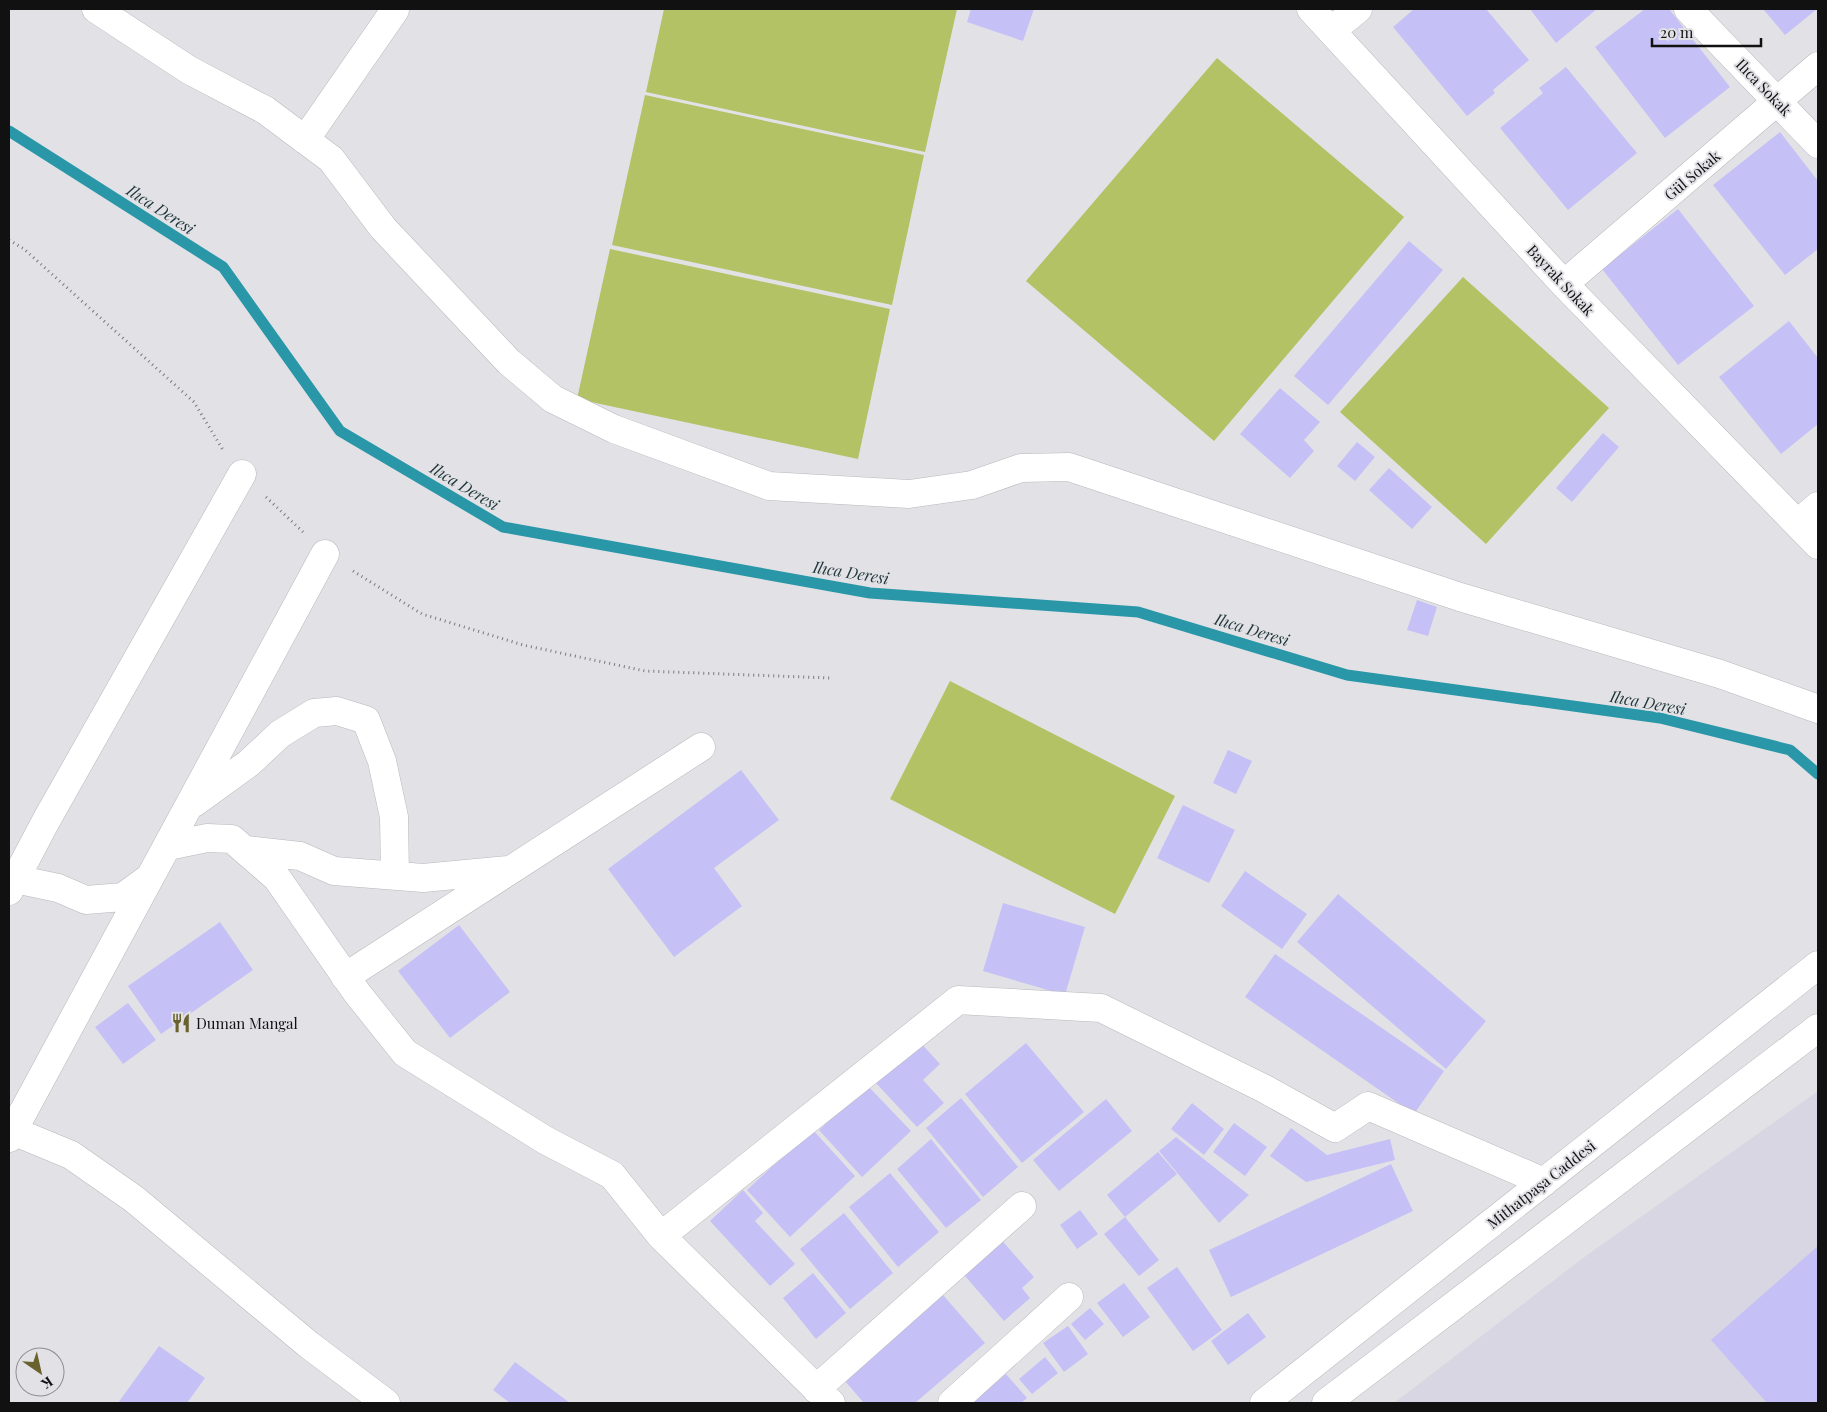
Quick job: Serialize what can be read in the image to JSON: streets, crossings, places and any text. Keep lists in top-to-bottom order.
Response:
{
  "streets": {
    "street": [
      "Ilıca Sokak",
      "Gül Sokak",
      "Bayrak Sokak",
      "Mithatpaşa Caddesi"
    ]
  },
  "crossings": [
    ["Ilıca Sokak", "Gül Sokak"],
    ["Gül Sokak", "Bayrak Sokak"]
  ],
  "water": ["Ilıca Deresi"],
  "places": {
    "restaurant": ["Duman Mangal"]
  },
  "scale_bar": "20 m",
  "north": "bottom right"
}
